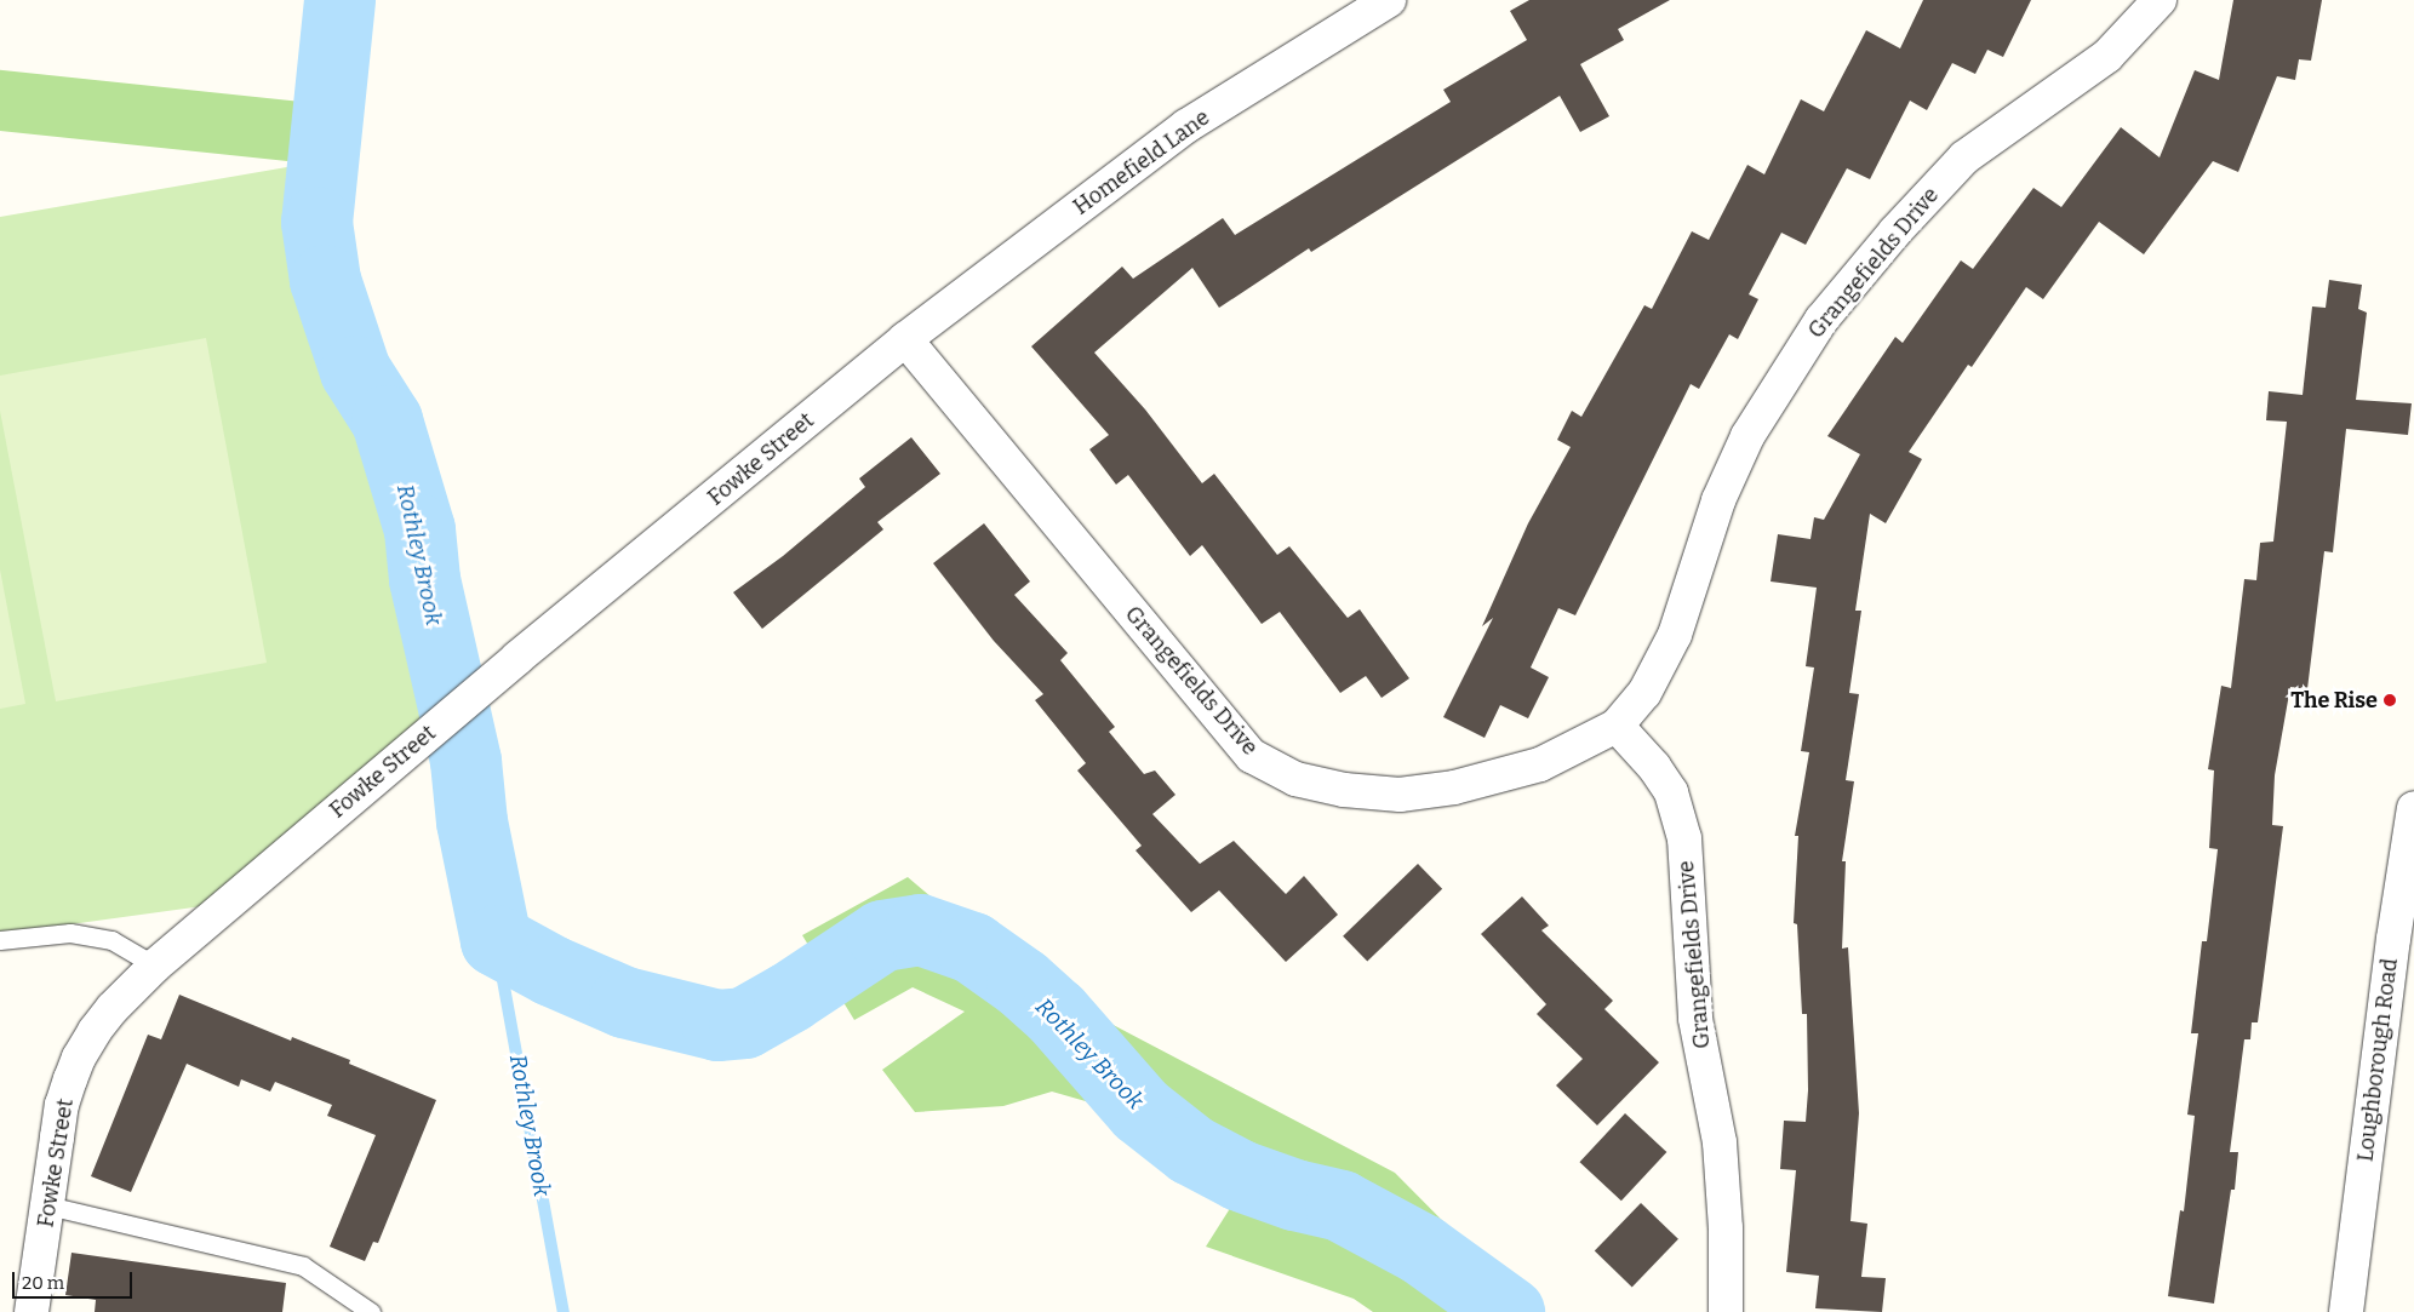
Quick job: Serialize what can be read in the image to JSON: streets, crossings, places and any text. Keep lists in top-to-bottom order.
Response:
{
  "streets": {
    "street": [
      "Homefield Lane",
      "Grangefields Drive",
      "Fowke Street",
      "Loughborough Road"
    ]
  },
  "crossings": [
    ["Homefield Lane", "Grangefields Drive"],
    ["Homefield Lane", "Fowke Street"],
    ["Grangefields Drive", "Fowke Street"]
  ],
  "water": ["Rothley Brook"],
  "places": ["The Rise"],
  "scale_bar": "20 m"
}
